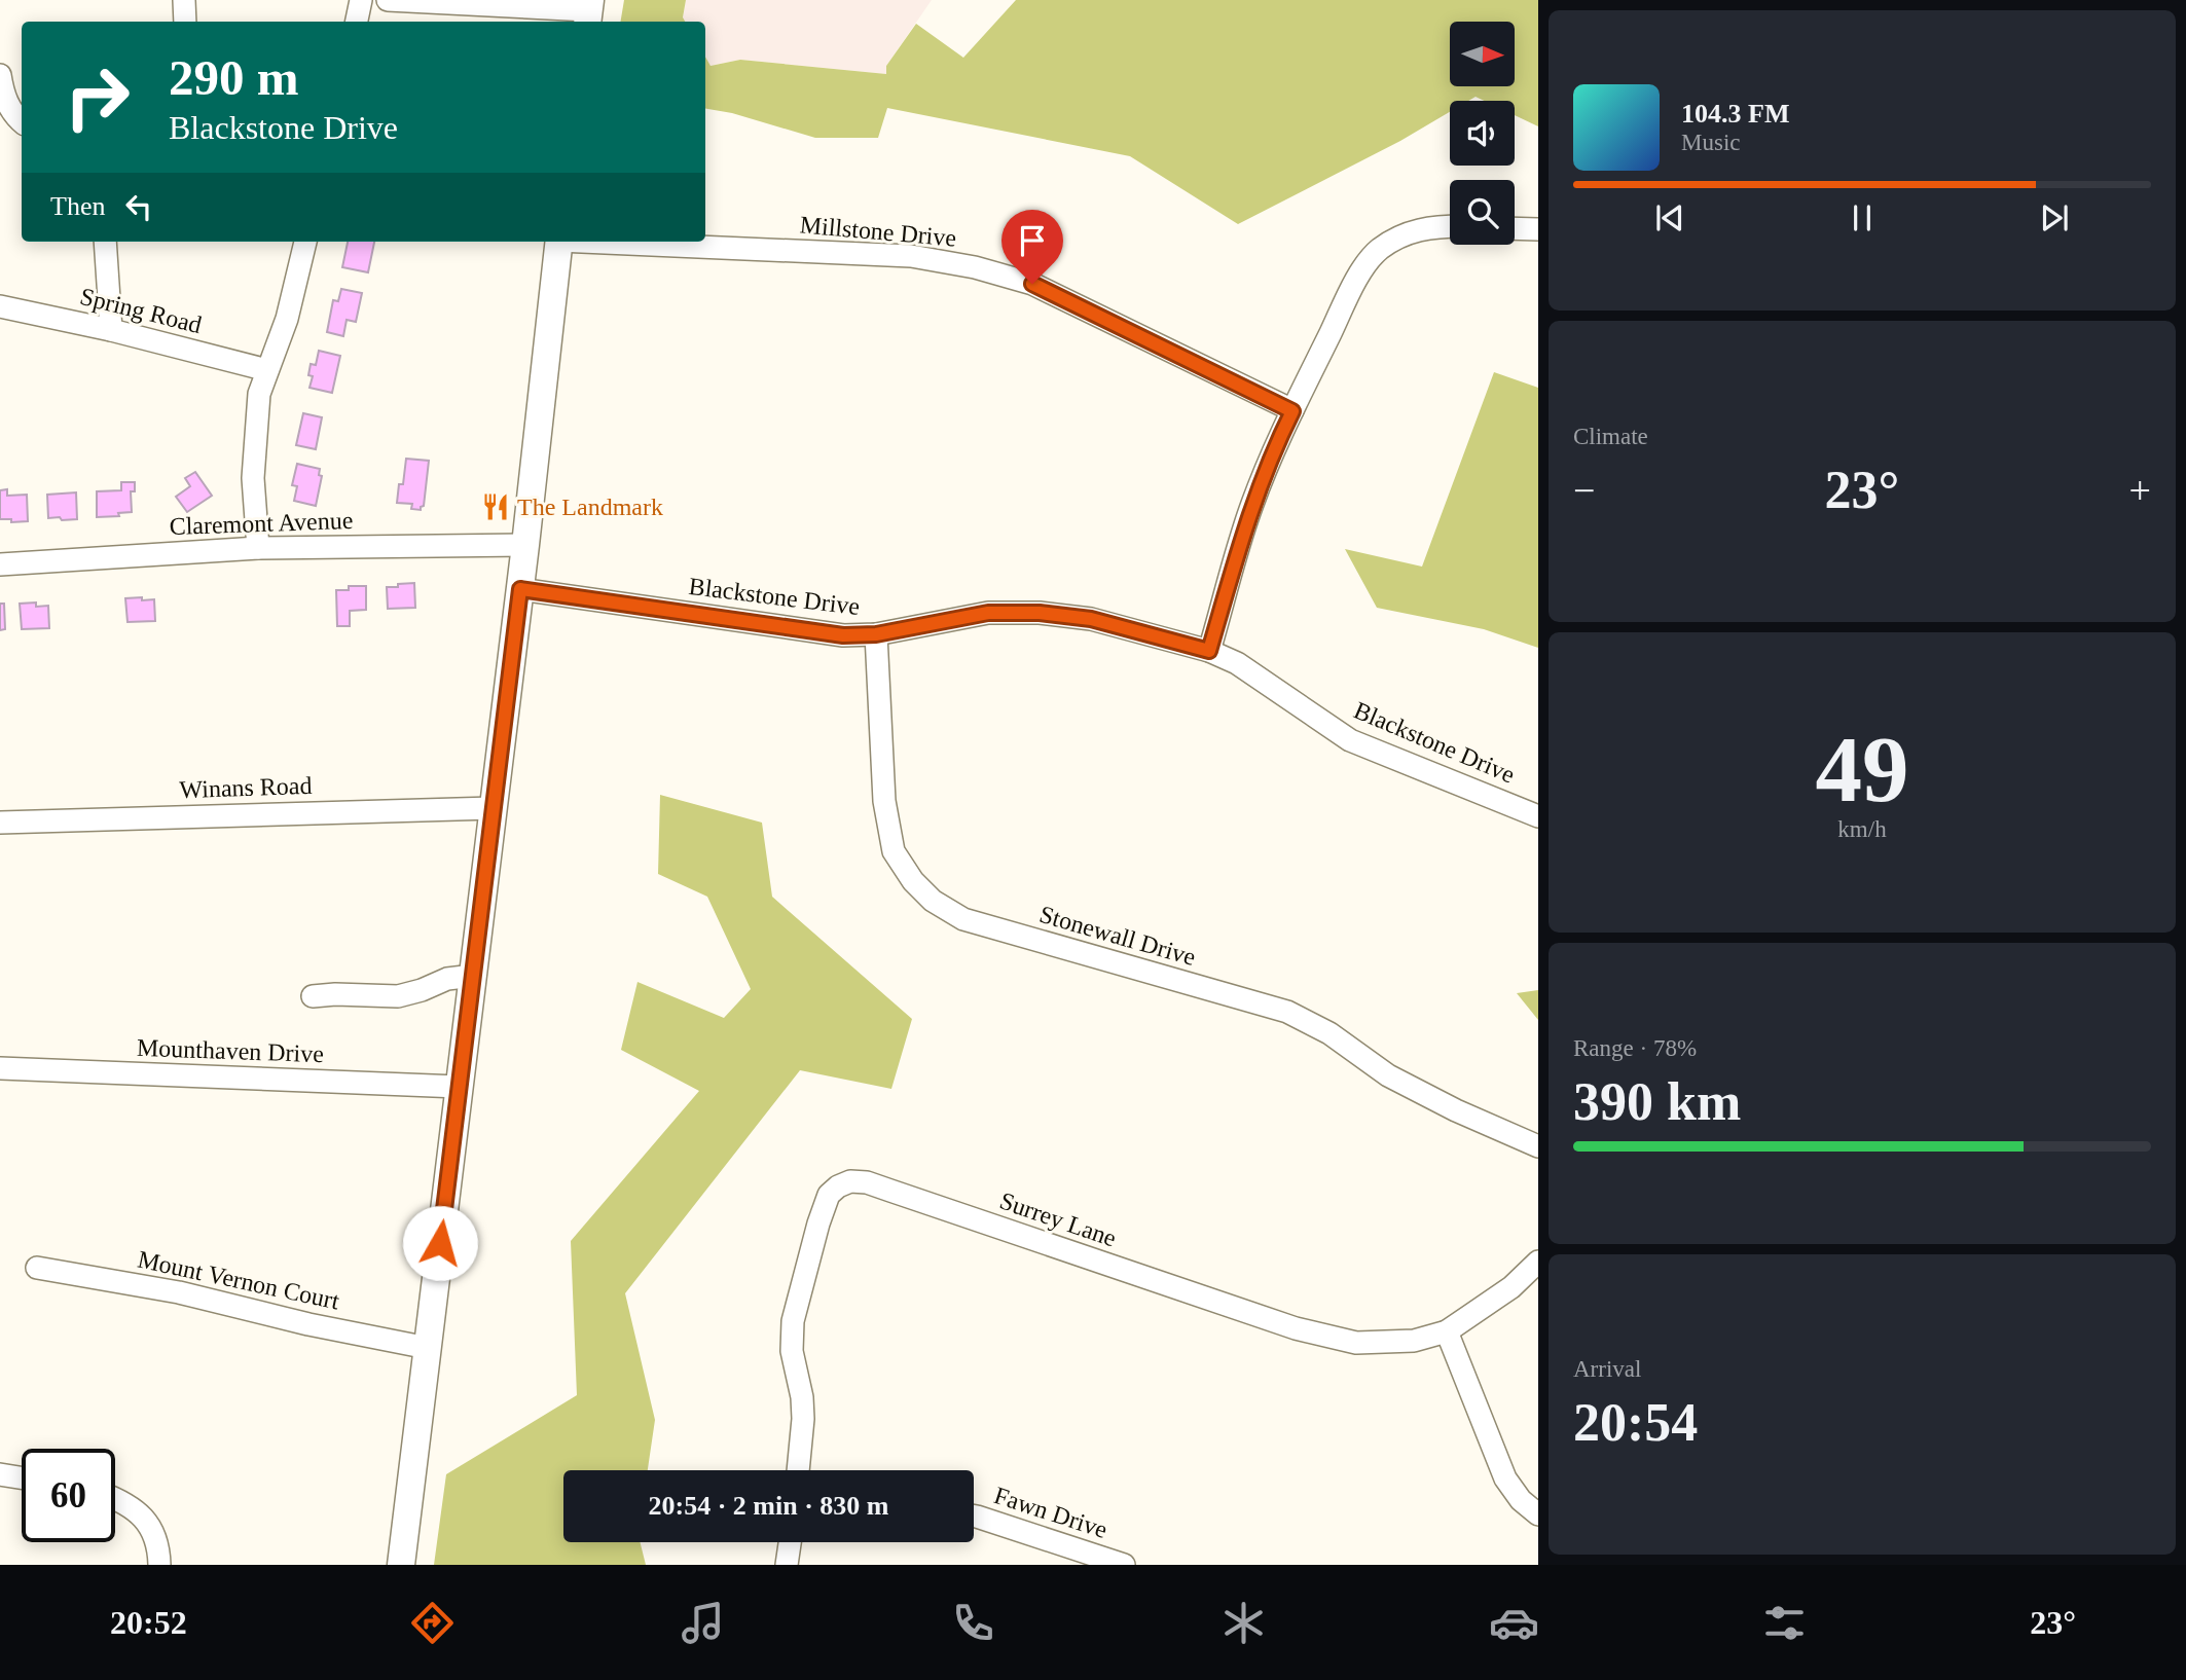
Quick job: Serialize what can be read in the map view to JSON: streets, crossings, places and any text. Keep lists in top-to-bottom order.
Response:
{
  "streets": {
    "street": [
      "Millstone Drive",
      "Spring Road",
      "Claremont Avenue",
      "Blackstone Drive",
      "Winans Road",
      "Stonewall Drive",
      "Mounthaven Drive",
      "Surrey Lane",
      "Mount Vernon Court",
      "Fawn Drive"
    ]
  },
  "crossings": [
    ["Blackstone Drive", "Stonewall Drive"]
  ],
  "places": {
    "restaurant": ["The Landmark"]
  },
  "north": "right",
  "page": {
    "turn": ["290 m", "Blackstone Drive"],
    "song": ["104.3 FM", "Music"],
    "then": "Then",
    "tile": [
      "Climate",
      ["49", "km/h"],
      ["Range · 78%", "390 km"],
      ["Arrival", "20:54"]
    ],
    "heat": ["−", "23°", "+"],
    "limit": "60",
    "trip": "20:54 · 2 min · 830 m",
    "tabs": ["20:52", "23°"]
  }
}
